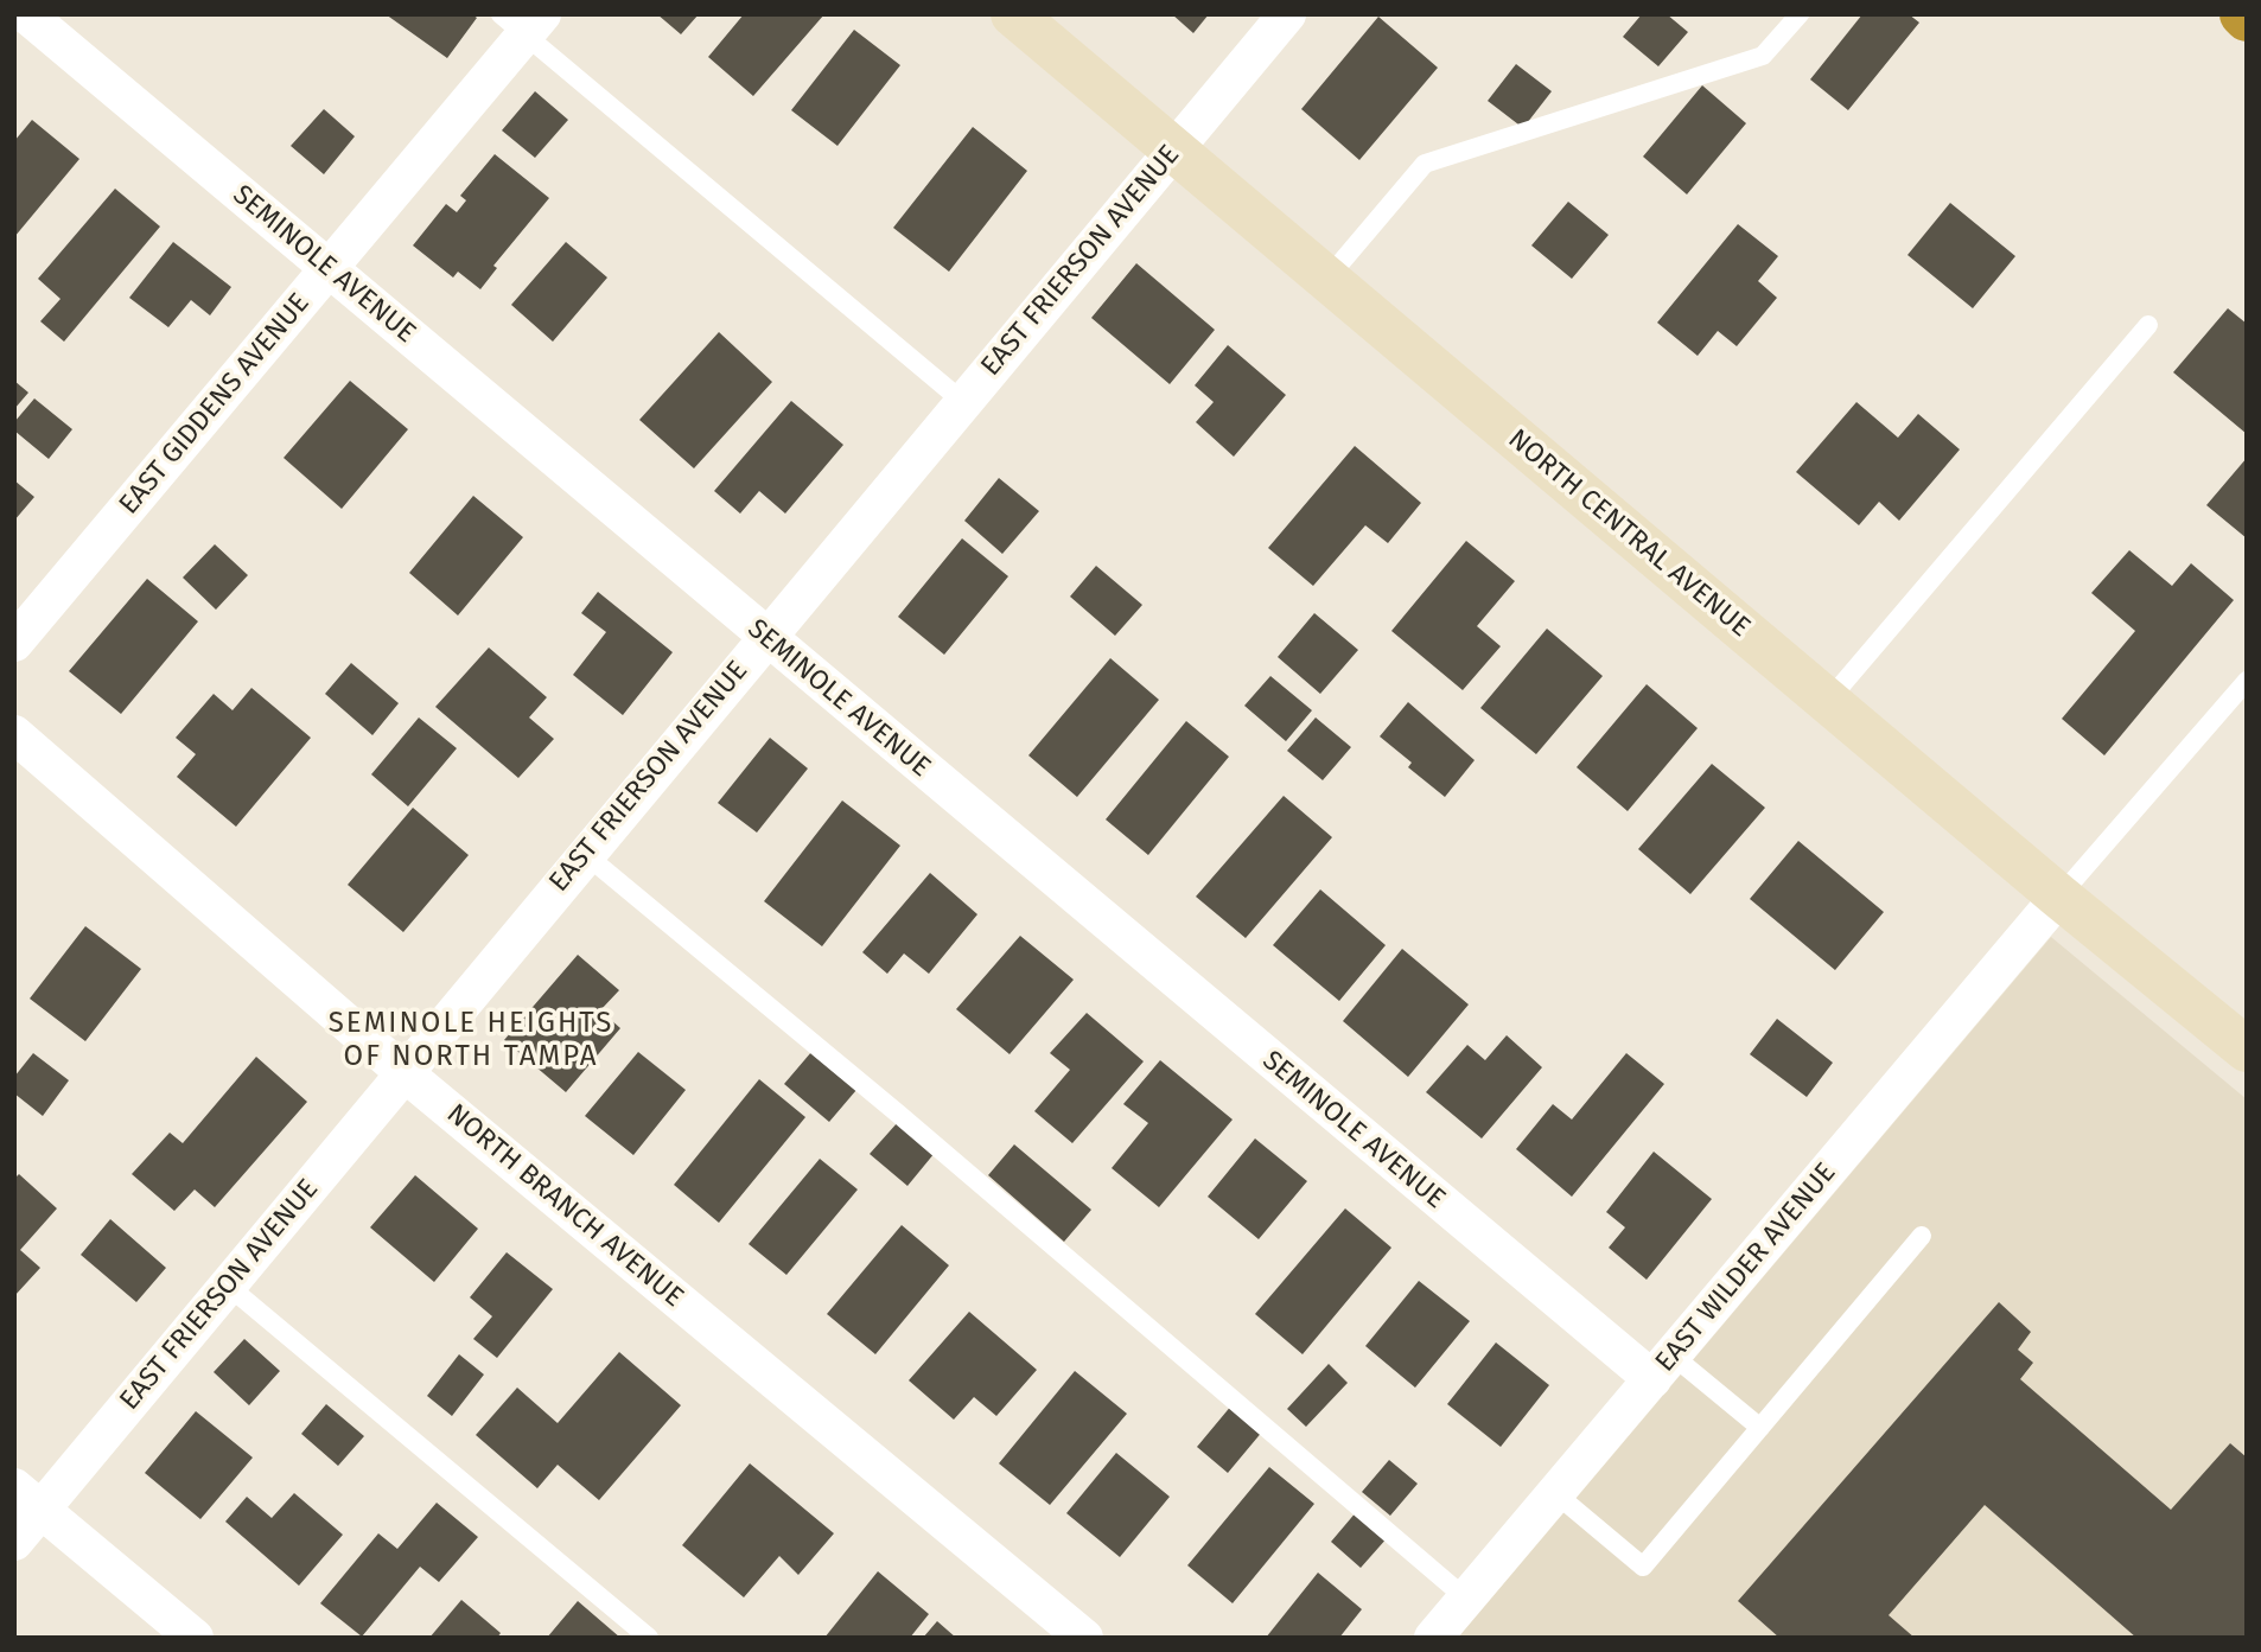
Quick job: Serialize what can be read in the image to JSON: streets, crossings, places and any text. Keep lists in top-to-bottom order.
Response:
{
  "streets": {
    "street": [
      "EAST FRIERSON AVENUE",
      "SEMINOLE AVENUE",
      "EAST GIDDENS AVENUE",
      "NORTH CENTRAL AVENUE",
      "NORTH BRANCH AVENUE",
      "EAST WILDER AVENUE"
    ]
  },
  "crossings": [
    ["EAST FRIERSON AVENUE", "SEMINOLE AVENUE"],
    ["EAST FRIERSON AVENUE", "NORTH CENTRAL AVENUE"],
    ["EAST FRIERSON AVENUE", "NORTH BRANCH AVENUE"],
    ["SEMINOLE AVENUE", "EAST GIDDENS AVENUE"],
    ["SEMINOLE AVENUE", "EAST WILDER AVENUE"],
    ["NORTH CENTRAL AVENUE", "EAST WILDER AVENUE"]
  ],
  "districts": ["SEMINOLE HEIGHTS OF NORTH TAMPA"]
}
